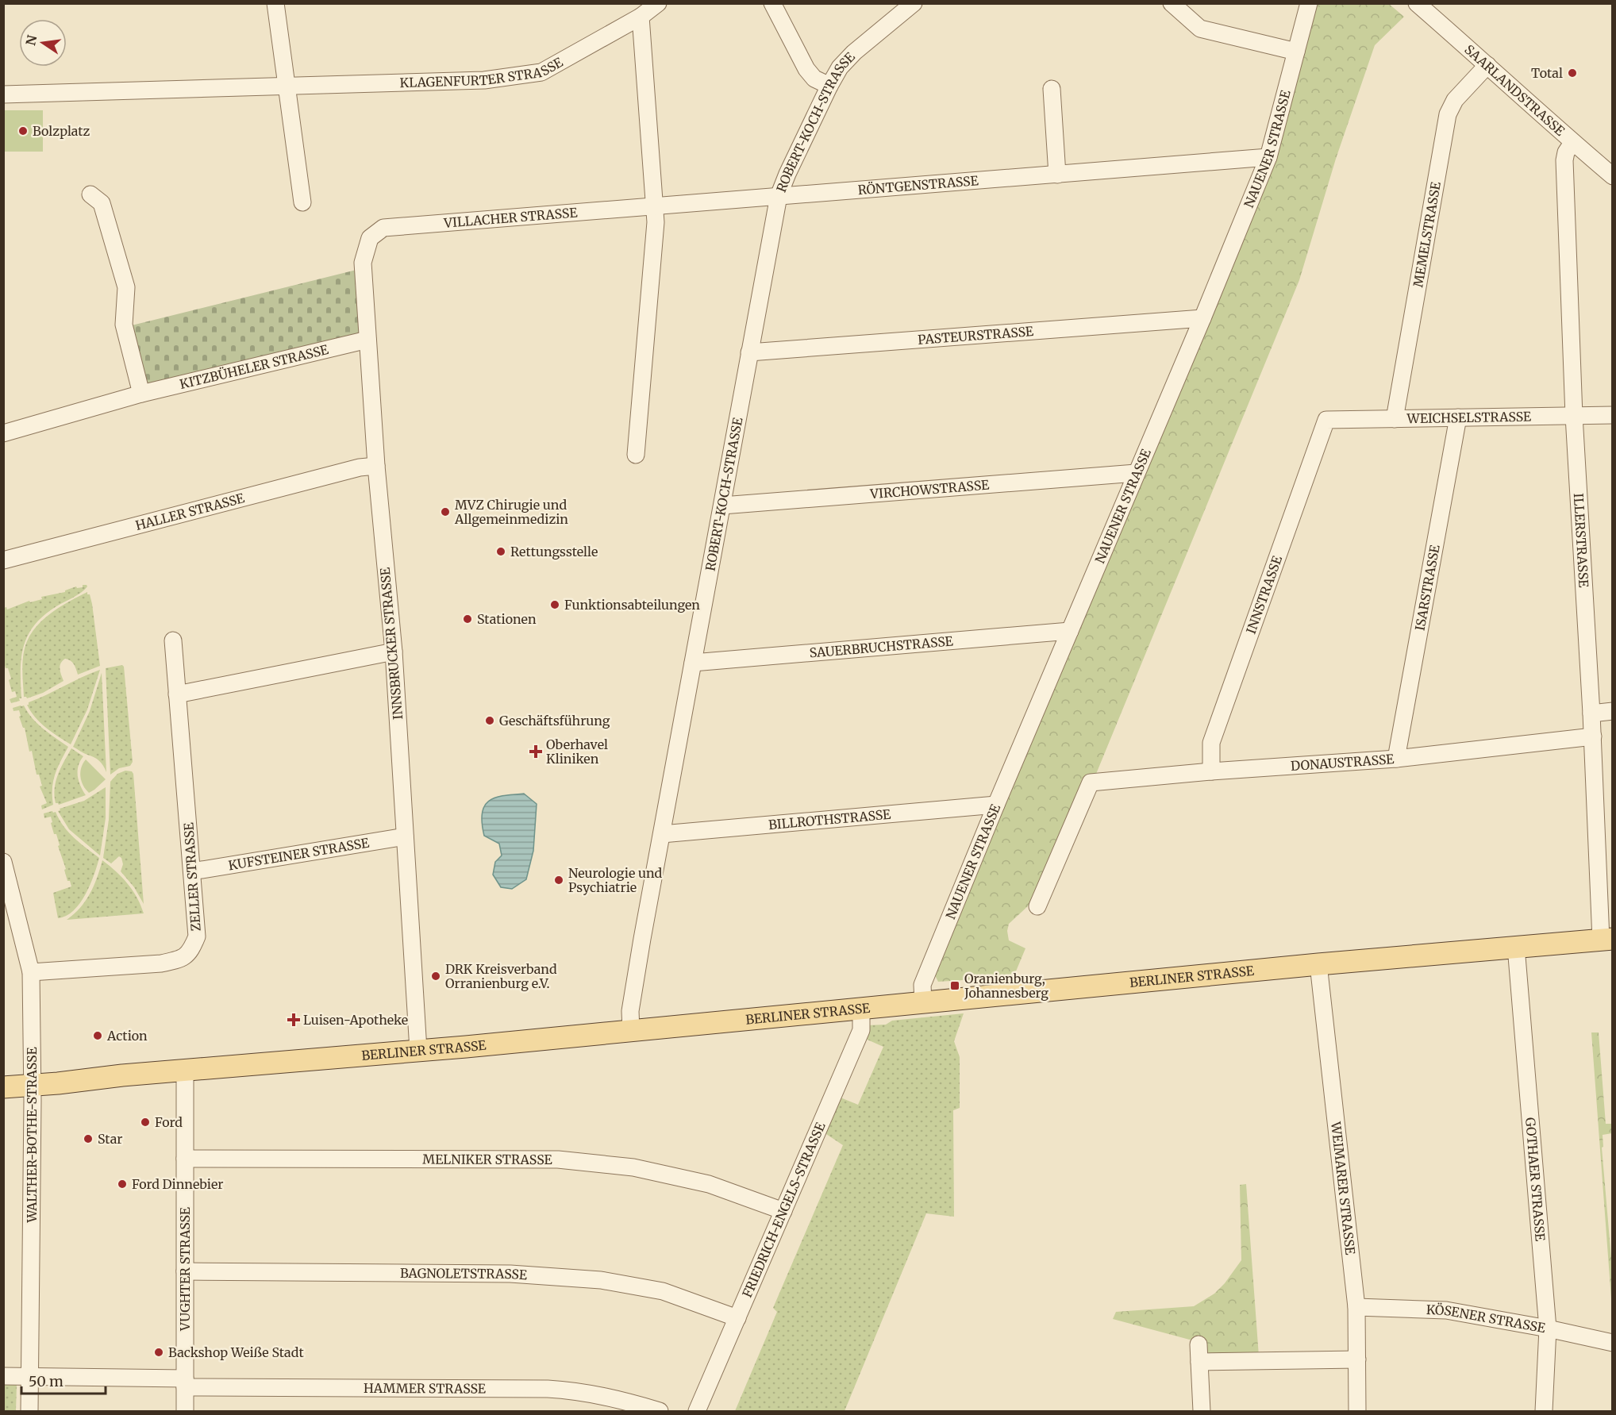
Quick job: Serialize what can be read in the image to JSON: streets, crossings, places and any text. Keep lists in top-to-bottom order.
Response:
{
  "streets": {
    "main road": ["BERLINER STRASSE"],
    "street": [
      "KLAGENFURTER STRASSE",
      "SAARLANDSTRASSE",
      "ROBERT-KOCH-STRASSE",
      "NAUENER STRASSE",
      "RÖNTGENSTRASSE",
      "VILLACHER STRASSE",
      "MEMELSTRASSE",
      "PASTEURSTRASSE",
      "KITZBÜHELER STRASSE",
      "WEICHSELSTRASSE",
      "VIRCHOWSTRASSE",
      "HALLER STRASSE",
      "ILLERSTRASSE",
      "ISARSTRASSE",
      "INNSTRASSE",
      "INNSBRUCKER STRASSE",
      "SAUERBRUCHSTRASSE",
      "DONAUSTRASSE",
      "BILLROTHSTRASSE",
      "KUFSTEINER STRASSE",
      "ZELLER STRASSE",
      "WALTHER-BOTHE-STRASSE",
      "MELNIKER STRASSE",
      "GOTHAER STRASSE",
      "WEIMARER STRASSE",
      "FRIEDRICH-ENGELS-STRASSE",
      "VUGHTER STRASSE",
      "BAGNOLETSTRASSE",
      "KÖSENER STRASSE",
      "HAMMER STRASSE"
    ]
  },
  "crossings": [
    ["SAARLANDSTRASSE", "MEMELSTRASSE"],
    ["SAARLANDSTRASSE", "ILLERSTRASSE"],
    ["ROBERT-KOCH-STRASSE", "RÖNTGENSTRASSE"],
    ["ROBERT-KOCH-STRASSE", "VILLACHER STRASSE"],
    ["ROBERT-KOCH-STRASSE", "PASTEURSTRASSE"],
    ["ROBERT-KOCH-STRASSE", "VIRCHOWSTRASSE"],
    ["ROBERT-KOCH-STRASSE", "SAUERBRUCHSTRASSE"],
    ["ROBERT-KOCH-STRASSE", "BILLROTHSTRASSE"],
    ["ROBERT-KOCH-STRASSE", "BERLINER STRASSE"],
    ["NAUENER STRASSE", "RÖNTGENSTRASSE"],
    ["NAUENER STRASSE", "PASTEURSTRASSE"],
    ["NAUENER STRASSE", "VIRCHOWSTRASSE"],
    ["NAUENER STRASSE", "SAUERBRUCHSTRASSE"],
    ["NAUENER STRASSE", "BILLROTHSTRASSE"],
    ["NAUENER STRASSE", "BERLINER STRASSE"],
    ["RÖNTGENSTRASSE", "VILLACHER STRASSE"],
    ["VILLACHER STRASSE", "INNSBRUCKER STRASSE"],
    ["MEMELSTRASSE", "WEICHSELSTRASSE"],
    ["KITZBÜHELER STRASSE", "INNSBRUCKER STRASSE"],
    ["WEICHSELSTRASSE", "ILLERSTRASSE"],
    ["WEICHSELSTRASSE", "ISARSTRASSE"],
    ["WEICHSELSTRASSE", "INNSTRASSE"],
    ["HALLER STRASSE", "INNSBRUCKER STRASSE"],
    ["ILLERSTRASSE", "DONAUSTRASSE"],
    ["ILLERSTRASSE", "BERLINER STRASSE"],
    ["ISARSTRASSE", "DONAUSTRASSE"],
    ["INNSTRASSE", "DONAUSTRASSE"],
    ["INNSBRUCKER STRASSE", "KUFSTEINER STRASSE"],
    ["INNSBRUCKER STRASSE", "BERLINER STRASSE"],
    ["KUFSTEINER STRASSE", "ZELLER STRASSE"],
    ["ZELLER STRASSE", "WALTHER-BOTHE-STRASSE"],
    ["BERLINER STRASSE", "WALTHER-BOTHE-STRASSE"],
    ["BERLINER STRASSE", "GOTHAER STRASSE"],
    ["BERLINER STRASSE", "WEIMARER STRASSE"],
    ["BERLINER STRASSE", "FRIEDRICH-ENGELS-STRASSE"],
    ["BERLINER STRASSE", "VUGHTER STRASSE"],
    ["WALTHER-BOTHE-STRASSE", "HAMMER STRASSE"],
    ["MELNIKER STRASSE", "FRIEDRICH-ENGELS-STRASSE"],
    ["MELNIKER STRASSE", "VUGHTER STRASSE"],
    ["GOTHAER STRASSE", "KÖSENER STRASSE"],
    ["WEIMARER STRASSE", "KÖSENER STRASSE"],
    ["FRIEDRICH-ENGELS-STRASSE", "BAGNOLETSTRASSE"],
    ["VUGHTER STRASSE", "BAGNOLETSTRASSE"],
    ["VUGHTER STRASSE", "HAMMER STRASSE"]
  ],
  "places": {
    "other": [
      "Total",
      "Bolzplatz",
      "MVZ Chirugie und Allgemeinmedizin",
      "Rettungsstelle",
      "Funktionsabteilungen",
      "Stationen",
      "Geschäftsführung",
      "Neurologie und Psychiatrie",
      "DRK Kreisverband Orranienburg e.V.",
      "Action",
      "Ford",
      "Star",
      "Ford Dinnebier",
      "Backshop Weiße Stadt"
    ],
    "health": ["Oberhavel Kliniken", "Luisen-Apotheke"],
    "transit": ["Oranienburg, Johannesberg"]
  },
  "scale_bar": "50 m",
  "north": "left"
}
